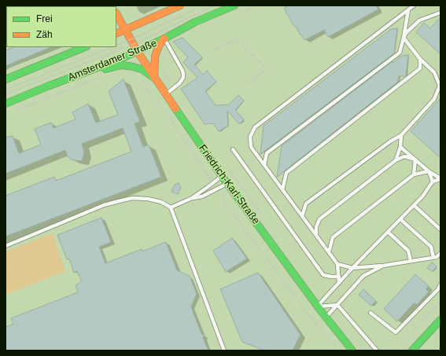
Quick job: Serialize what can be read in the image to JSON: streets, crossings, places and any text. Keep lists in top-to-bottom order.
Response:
{
  "streets": {
    "main road": ["Amsterdamer Straße", "Friedrich-Karl-Straße"]
  },
  "crossings": [
    ["Amsterdamer Straße", "Friedrich-Karl-Straße"]
  ],
  "legend": ["Frei", "Zäh"]
}
